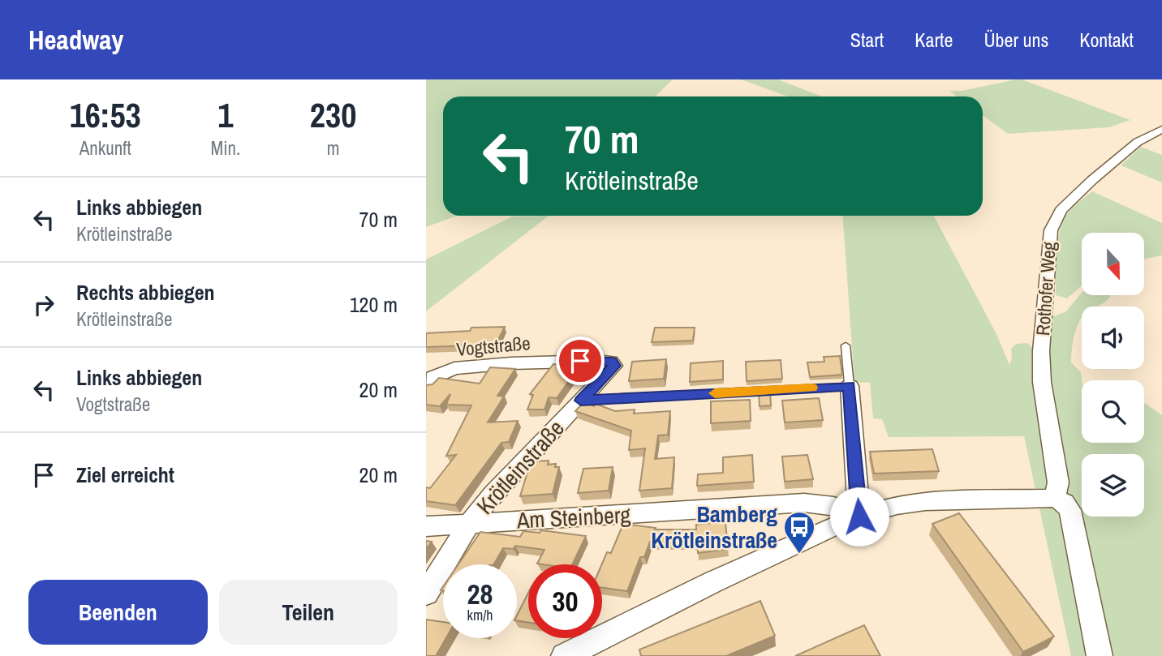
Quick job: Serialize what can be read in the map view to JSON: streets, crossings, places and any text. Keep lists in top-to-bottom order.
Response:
{
  "streets": {
    "street": [
      "Rothofer Weg",
      "Vogtstraße",
      "Krötleinstraße",
      "Am Steinberg"
    ]
  },
  "crossings": [
    ["Vogtstraße", "Krötleinstraße"],
    ["Krötleinstraße", "Am Steinberg"]
  ],
  "places": {
    "bus stop": ["Bamberg Krötleinstraße"]
  },
  "north": "bottom",
  "page": {
    "header": "Headway",
    "nav": [
      "Start",
      "Karte",
      "Über uns",
      "Kontakt"
    ],
    "eta": [
      "16:53",
      "Ankunft",
      "1",
      "Min.",
      "230",
      "m"
    ],
    "turn": ["70 m", "Krötleinstraße"],
    "list": [
      {
        "name": "Links abbiegen",
        "note": "Krötleinstraße",
        "value": "70 m"
      },
      {
        "name": "Rechts abbiegen",
        "note": "Krötleinstraße",
        "value": "120 m"
      },
      {
        "name": "Links abbiegen",
        "note": "Vogtstraße",
        "value": "20 m"
      },
      {
        "name": "Ziel erreicht",
        "value": "20 m"
      }
    ],
    "speed": "28 km/h",
    "limit": "30",
    "buttons": ["Beenden", "Teilen"]
  }
}
